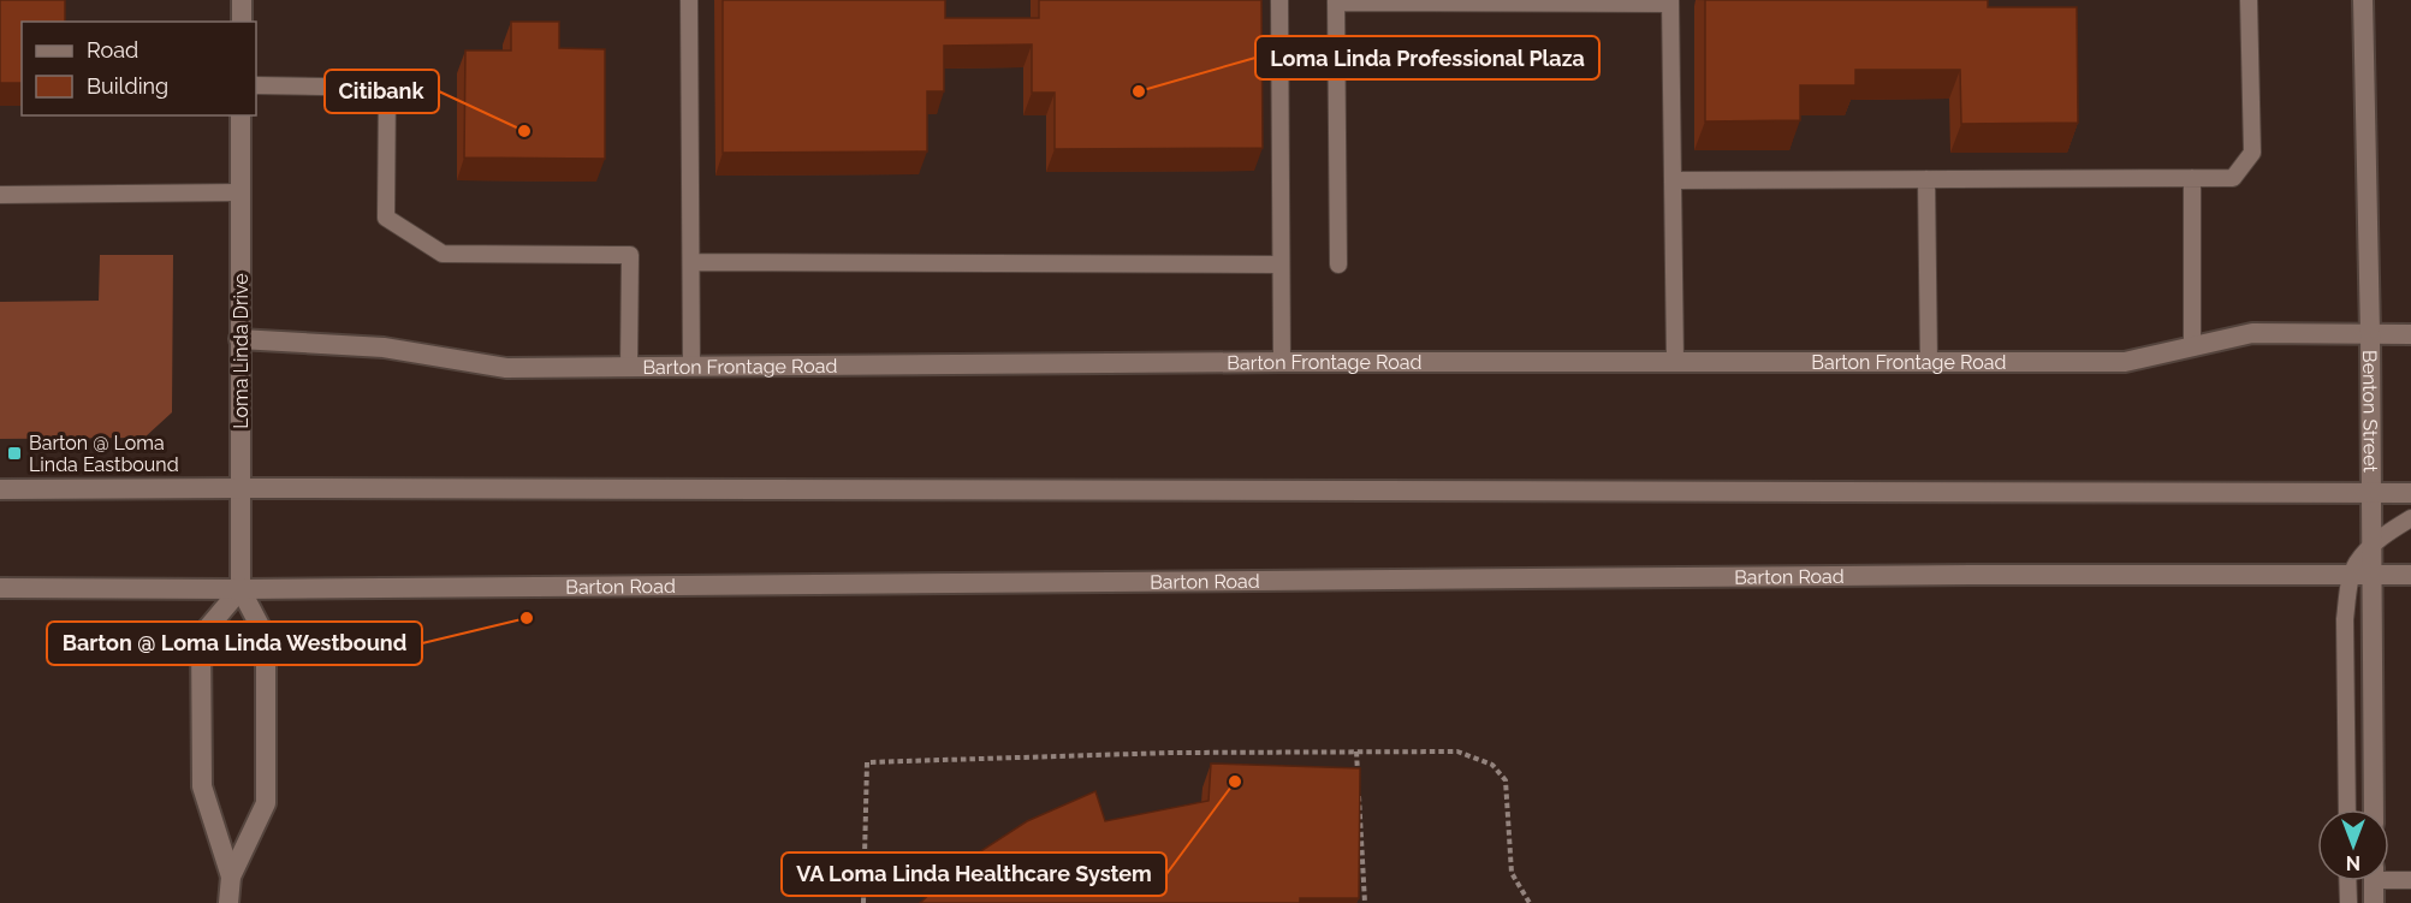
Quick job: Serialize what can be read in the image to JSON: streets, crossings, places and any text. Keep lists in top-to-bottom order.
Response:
{
  "streets": {
    "main road": [
      "Loma Linda Drive",
      "Barton Frontage Road",
      "Benton Street",
      "Barton Road"
    ]
  },
  "crossings": [
    ["Loma Linda Drive", "Barton Frontage Road"],
    ["Loma Linda Drive", "Barton Road"],
    ["Barton Frontage Road", "Benton Street"],
    ["Benton Street", "Barton Road"]
  ],
  "places": {
    "other": [
      "Loma Linda Professional Plaza",
      "Citibank",
      "Barton @ Loma Linda Westbound",
      "VA Loma Linda Healthcare System"
    ],
    "transit": ["Barton @ Loma Linda Eastbound"]
  },
  "legend": ["Road", "Building"],
  "north": "bottom"
}
